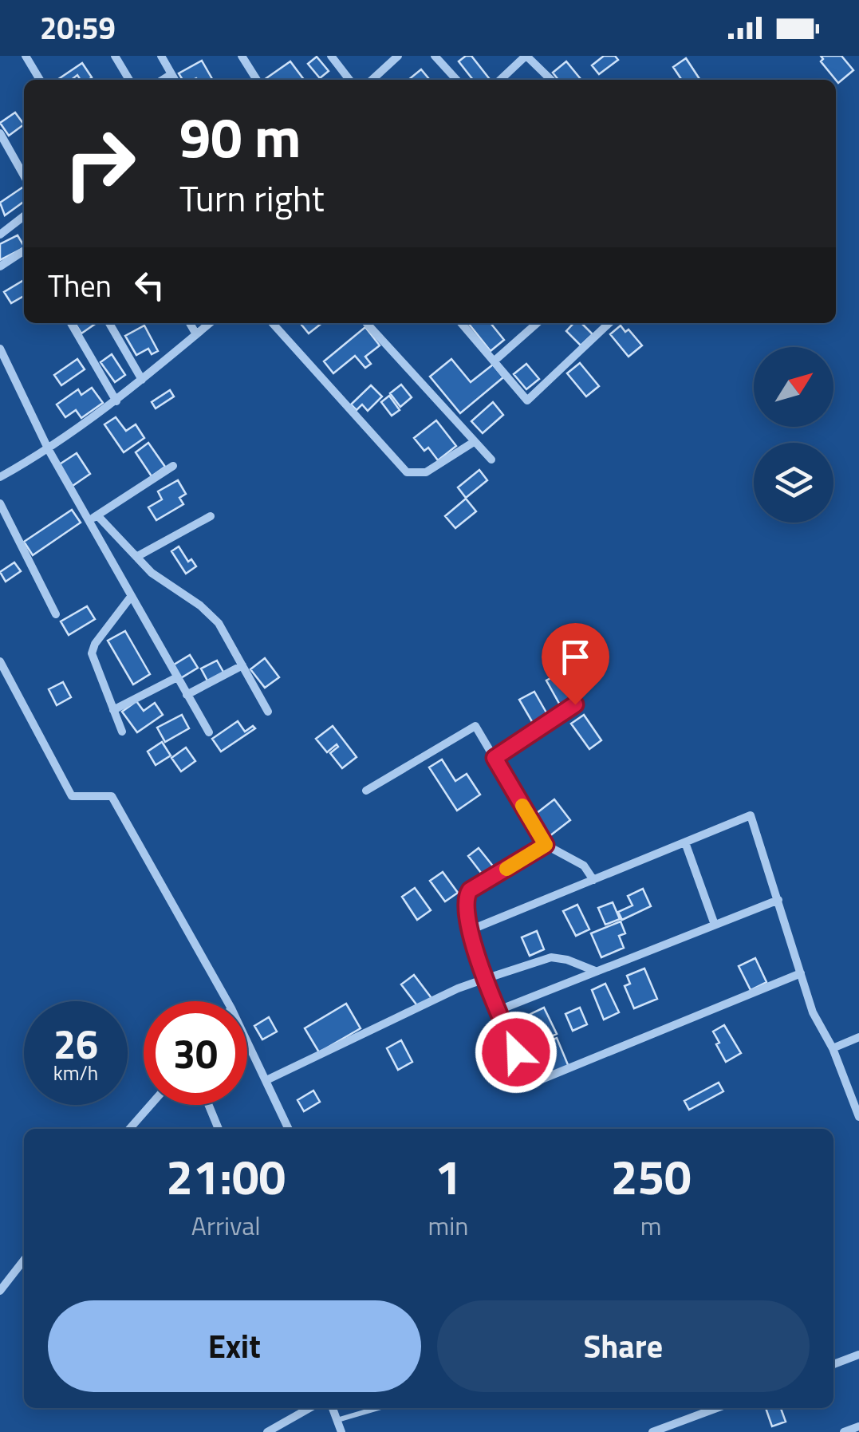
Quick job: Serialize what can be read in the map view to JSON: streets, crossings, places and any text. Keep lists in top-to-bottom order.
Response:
{
  "north": "top right",
  "page": {
    "status": "20:59",
    "turn": ["90 m", "Turn right"],
    "then": "Then",
    "speed": "26 km/h",
    "limit": "30",
    "eta": [
      "21:00",
      "Arrival",
      "1",
      "min",
      "250",
      "m"
    ],
    "buttons": ["Exit", "Share"]
  }
}
